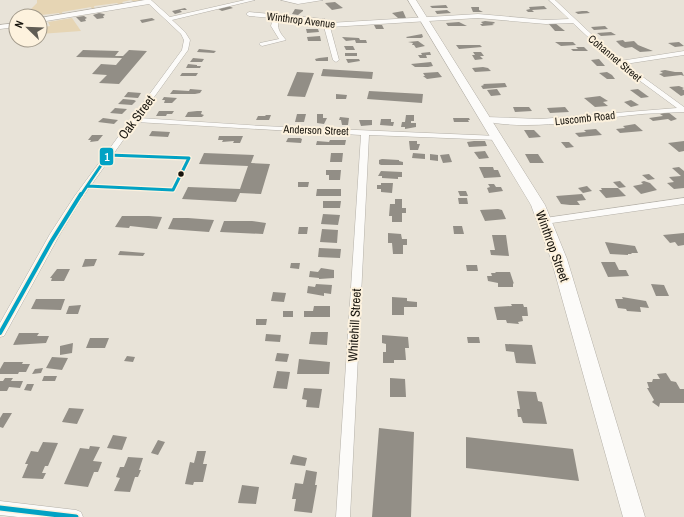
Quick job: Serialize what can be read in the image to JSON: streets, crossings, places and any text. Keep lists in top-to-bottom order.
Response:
{
  "streets": {
    "highway": ["Winthrop Street"],
    "street": [
      "Winthrop Avenue",
      "Cohannet Street",
      "Oak Street",
      "Luscomb Road",
      "Anderson Street",
      "Whitehill Street"
    ]
  },
  "crossings": [
    ["Winthrop Avenue", "Cohannet Street"],
    ["Winthrop Avenue", "Winthrop Street"],
    ["Cohannet Street", "Luscomb Road"],
    ["Oak Street", "Anderson Street"],
    ["Luscomb Road", "Winthrop Street"],
    ["Anderson Street", "Winthrop Street"],
    ["Anderson Street", "Whitehill Street"]
  ],
  "lines": ["transit line 1"],
  "north": "top left"
}
